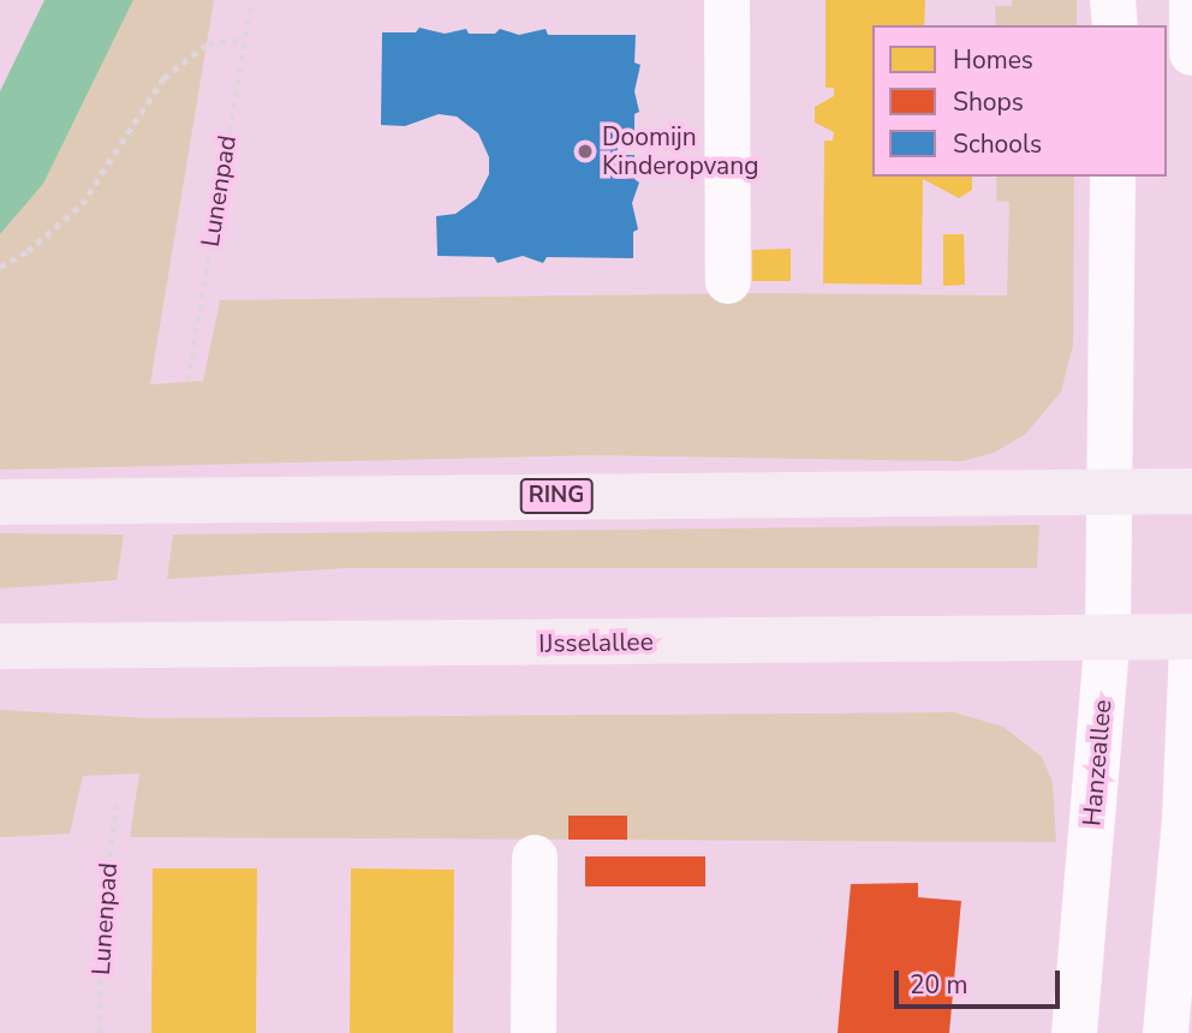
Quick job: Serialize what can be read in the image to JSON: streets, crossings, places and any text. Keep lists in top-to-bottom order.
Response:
{
  "streets": {
    "main road": ["RING", "IJsselallee"],
    "street": ["Hanzeallee"],
    "path": ["Lunenpad"]
  },
  "crossings": [
    ["RING", "Hanzeallee"],
    ["IJsselallee", "Hanzeallee"]
  ],
  "places": ["Doomijn Kinderopvang"],
  "legend": ["Homes", "Shops", "Schools"],
  "scale_bar": "20 m"
}
